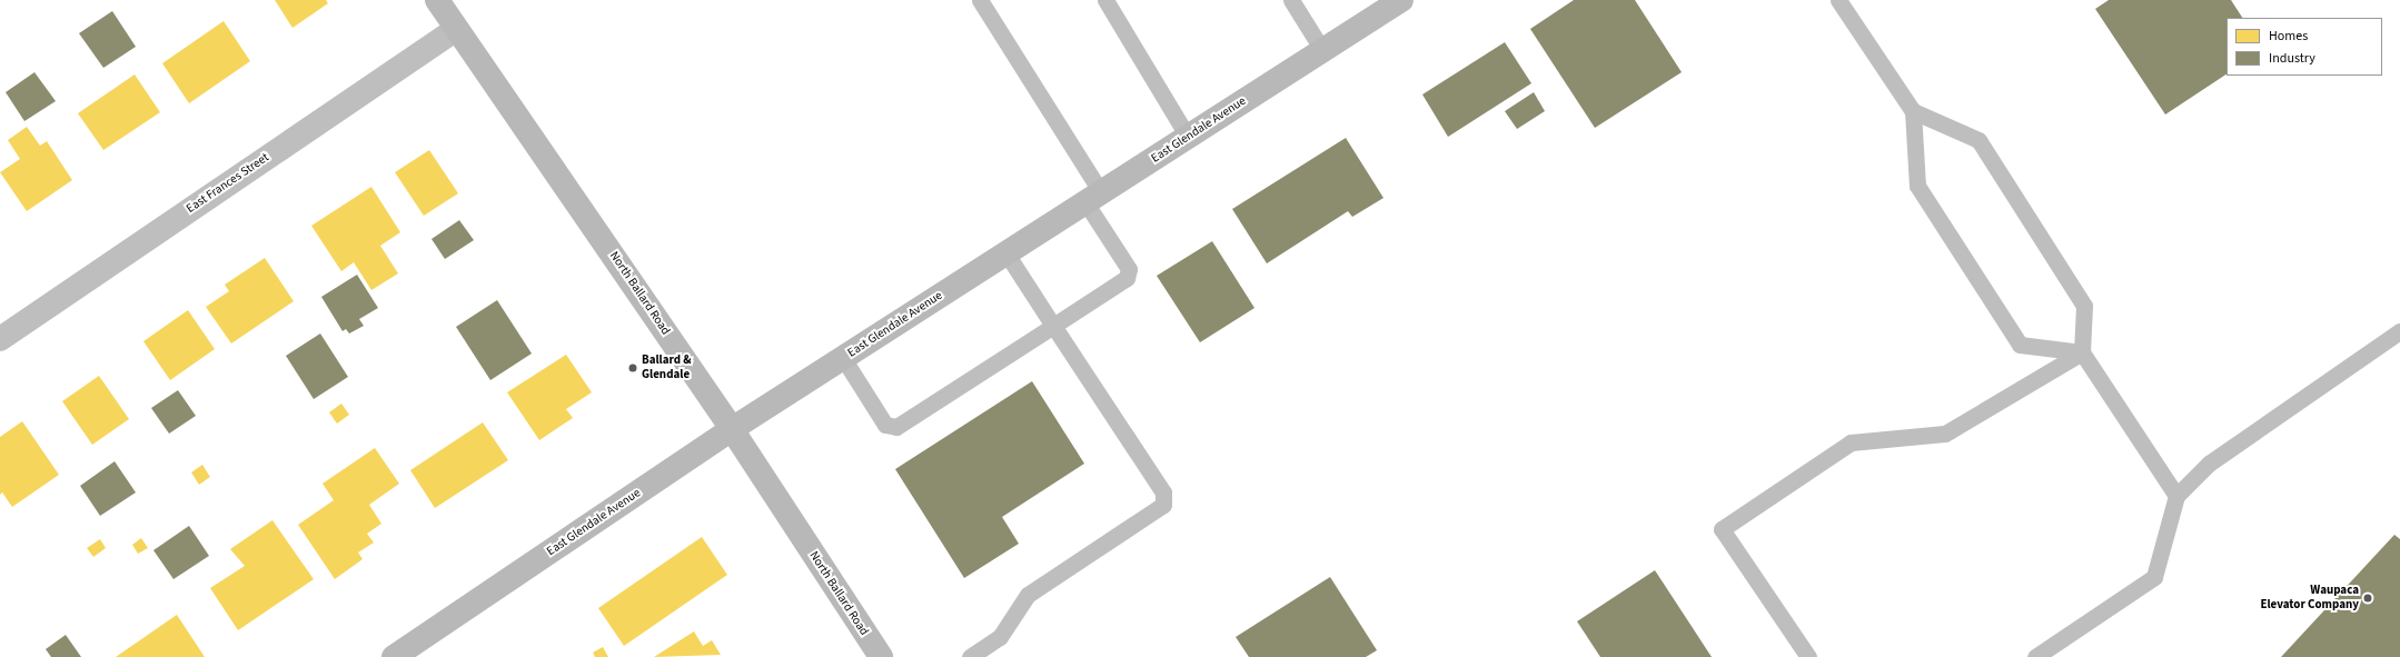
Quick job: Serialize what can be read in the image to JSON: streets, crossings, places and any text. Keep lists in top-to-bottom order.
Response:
{
  "streets": {
    "street": ["East Glendale Avenue", "East Frances Street", "North Ballard Road"]
  },
  "crossings": [
    ["East Glendale Avenue", "North Ballard Road"],
    ["East Frances Street", "North Ballard Road"]
  ],
  "places": ["Ballard & Glendale", "Waupaca Elevator Company"],
  "legend": ["Homes", "Industry"]
}
